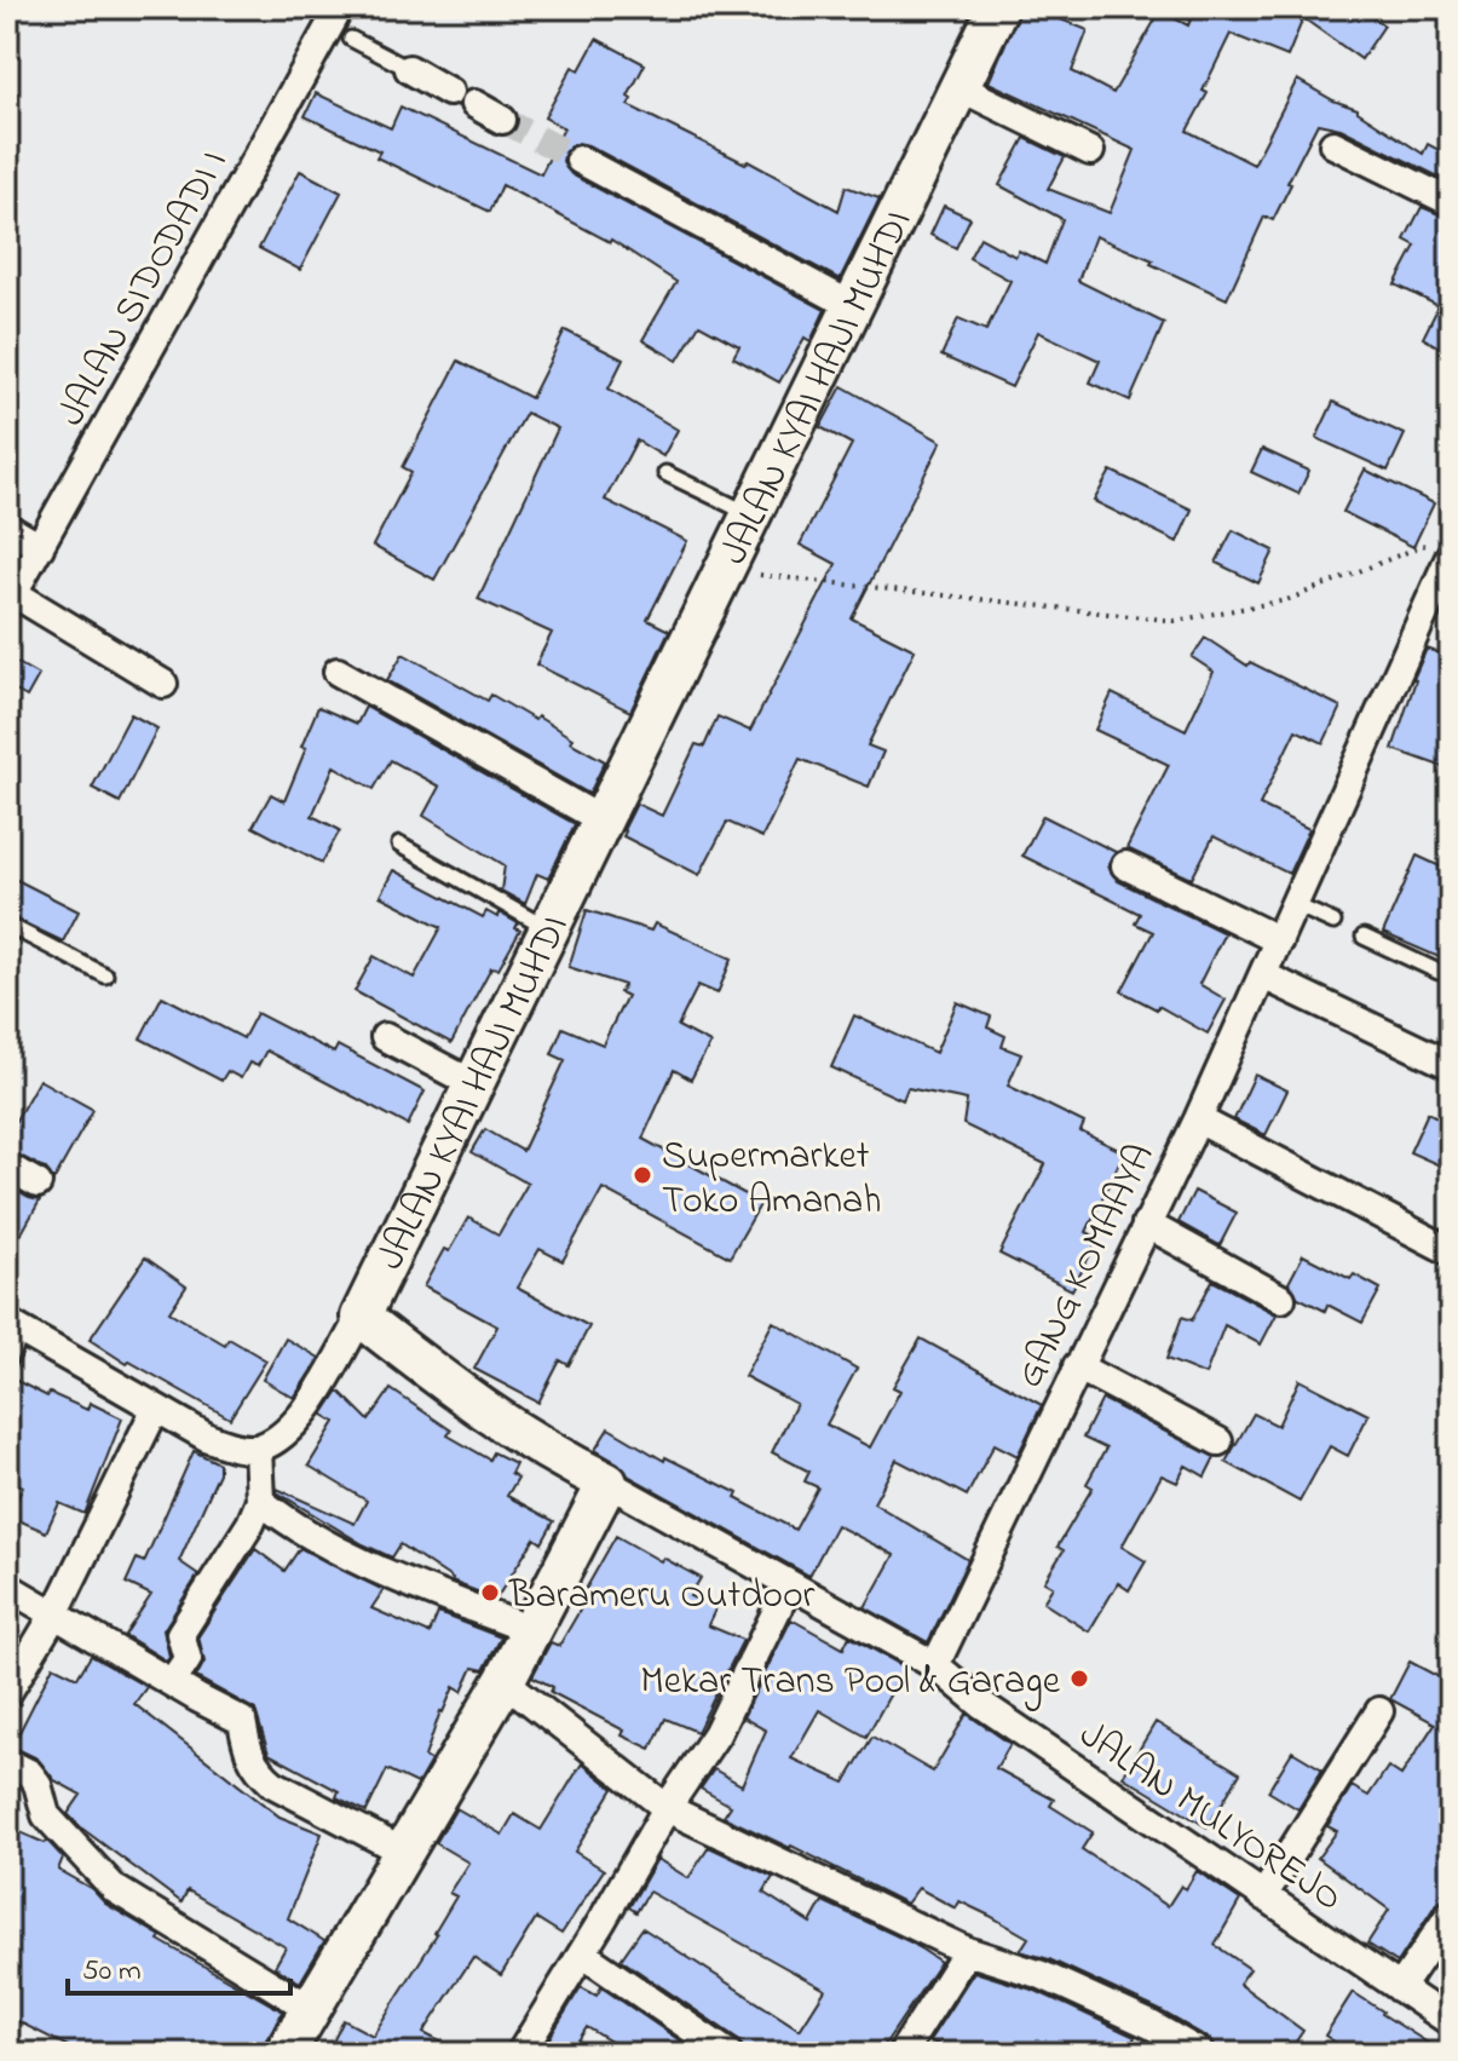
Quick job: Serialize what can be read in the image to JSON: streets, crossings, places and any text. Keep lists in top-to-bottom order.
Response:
{
  "streets": {
    "street": [
      "JALAN SIDODADI I",
      "JALAN KYAI HAJI MUHDI",
      "GANG KOMAAYA",
      "JALAN MULYOREJO"
    ]
  },
  "crossings": [
    ["GANG KOMAAYA", "JALAN MULYOREJO"]
  ],
  "places": ["Supermarket Toko Amanah", "Barameru Outdoor", "Mekar Trans Pool & Garage"],
  "scale_bar": "50 m"
}
